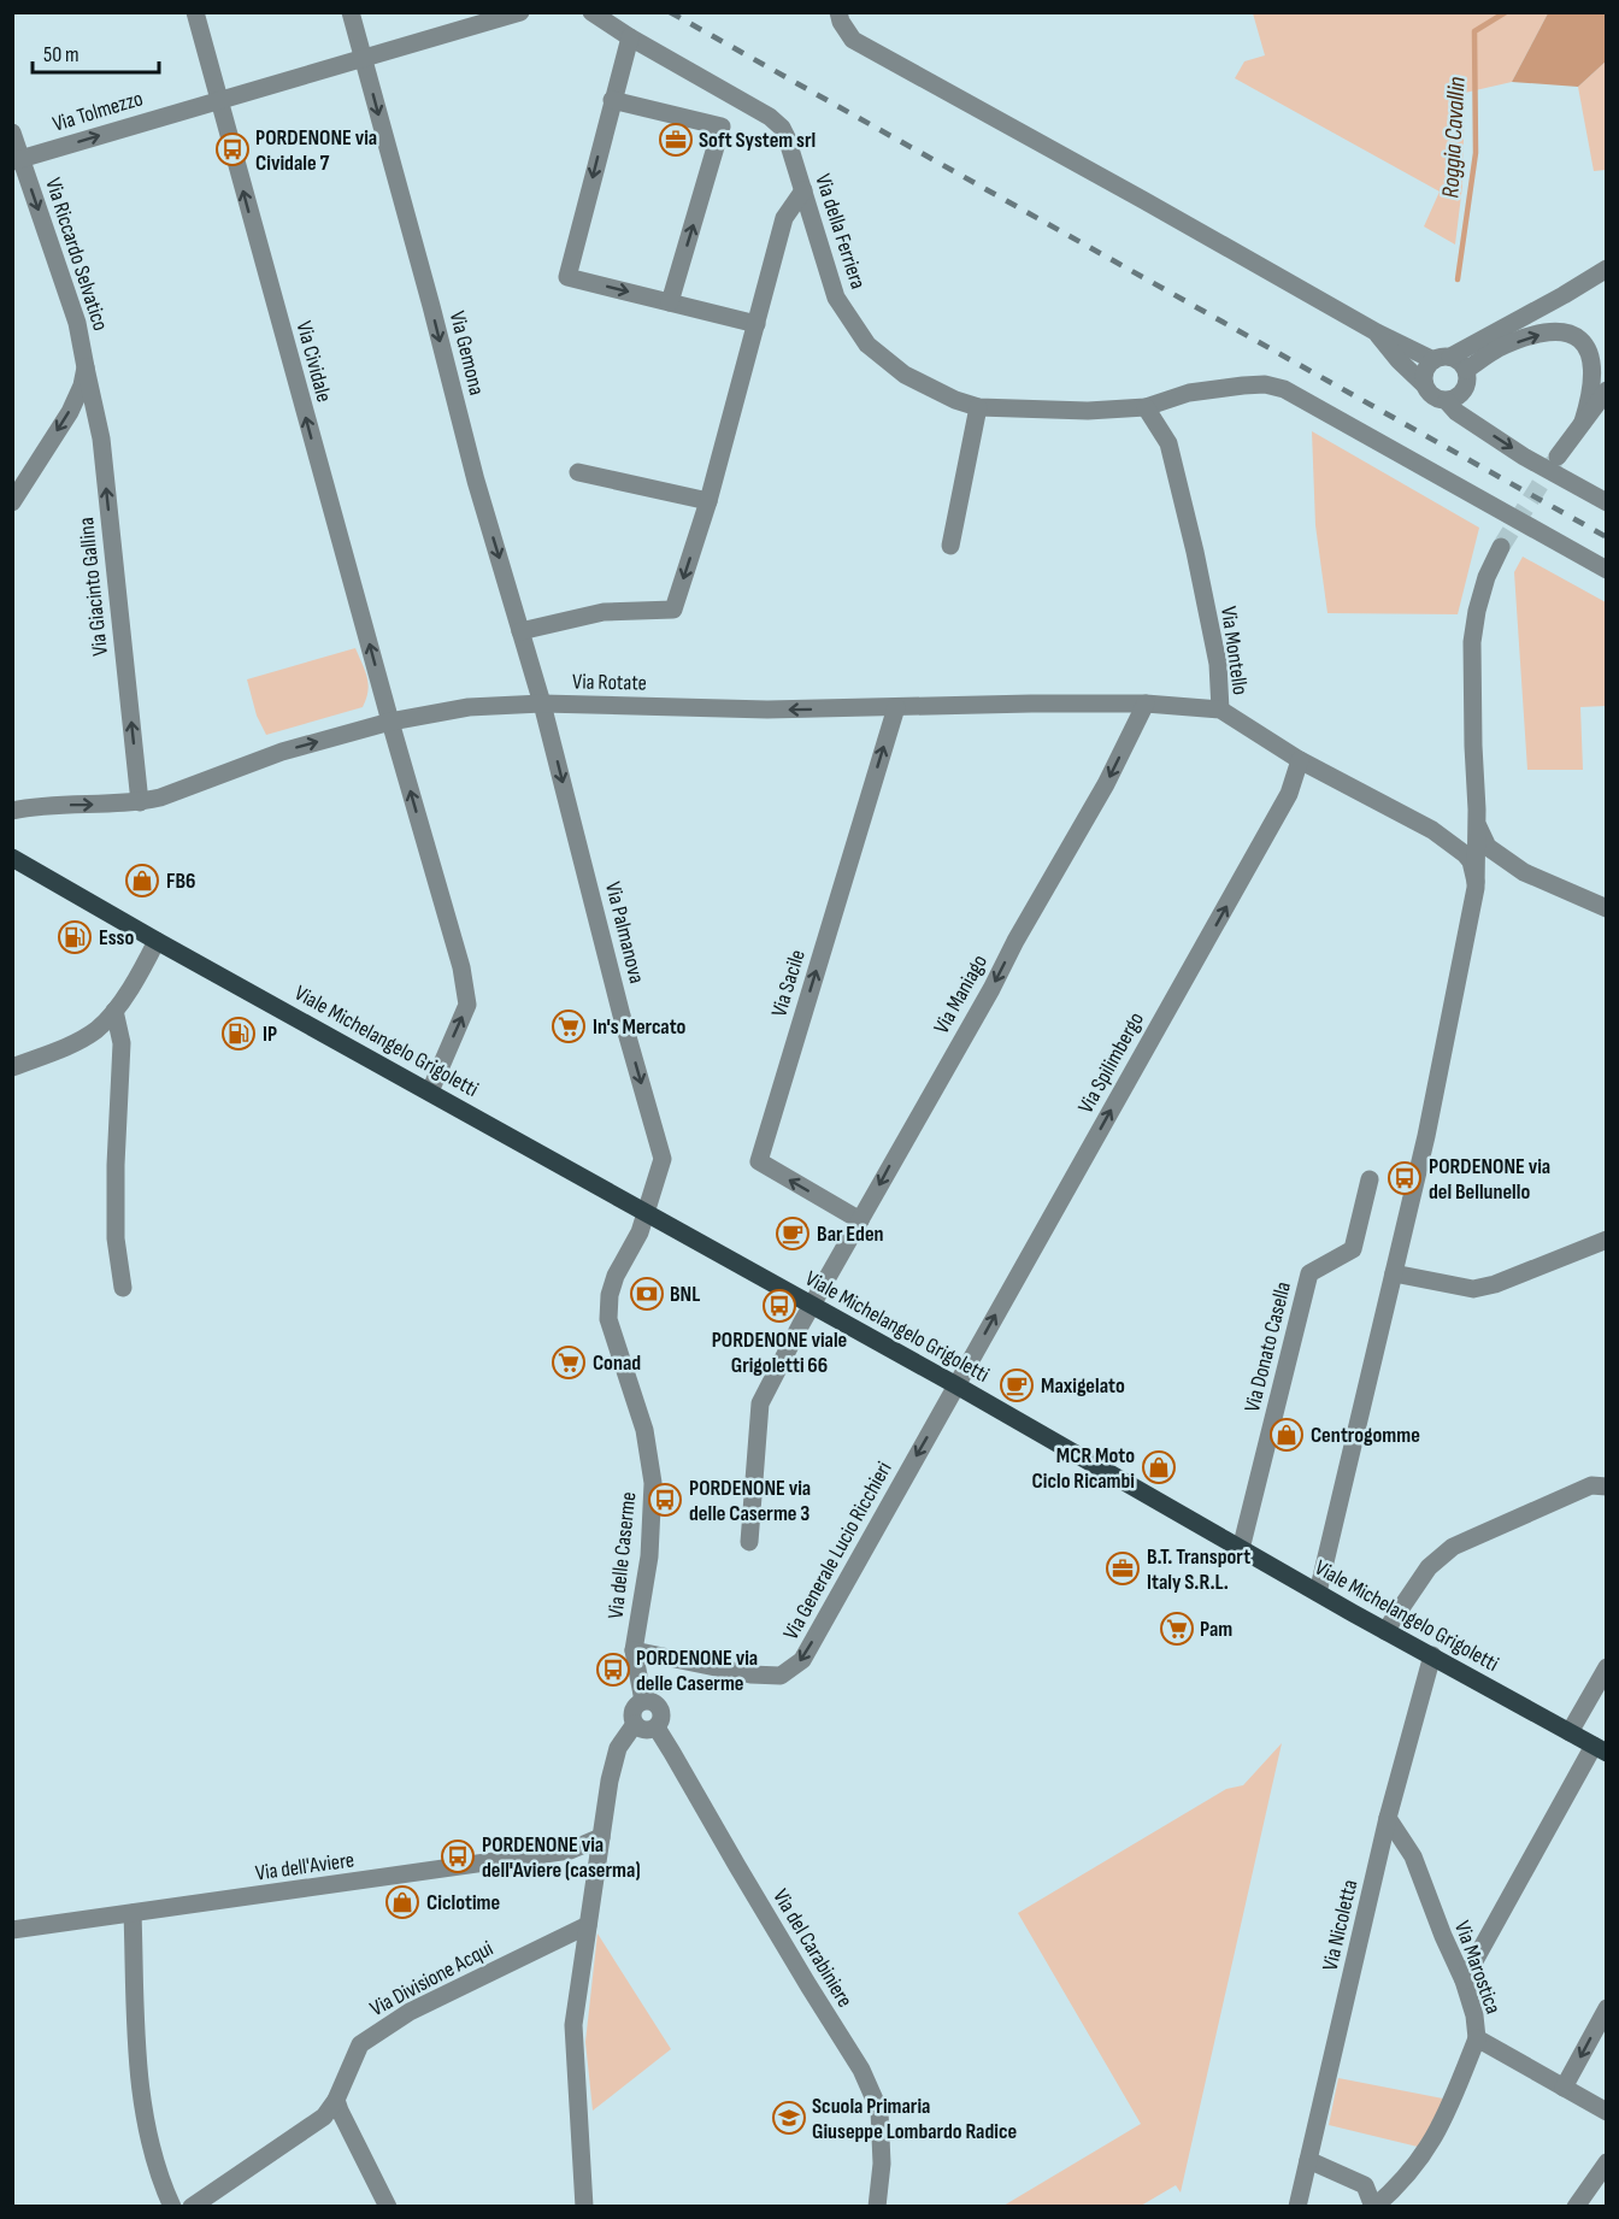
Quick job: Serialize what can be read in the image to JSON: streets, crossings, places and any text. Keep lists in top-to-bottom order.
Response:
{
  "streets": {
    "main road": ["Viale Michelangelo Grigoletti"],
    "street": [
      "Via Tolmezzo",
      "Via della Ferriera",
      "Via Riccardo Selvatico",
      "Via Gemona",
      "Via Cividale",
      "Via Giacinto Gallina",
      "Via Montello",
      "Via Rotate",
      "Via Palmanova",
      "Via Sacile",
      "Via Maniago",
      "Via Spilimbergo",
      "Via Donato Casella",
      "Via Generale Lucio Ricchieri",
      "Via delle Caserme",
      "Via dell'Aviere",
      "Via Nicoletta",
      "Via del Carabiniere",
      "Via Marostica",
      "Via Divisione Acqui"
    ]
  },
  "crossings": [
    ["Via Tolmezzo", "Via Riccardo Selvatico"],
    ["Via Tolmezzo", "Via Gemona"],
    ["Via Tolmezzo", "Via Cividale"],
    ["Via della Ferriera", "Via Montello"],
    ["Via Riccardo Selvatico", "Via Giacinto Gallina"],
    ["Via Gemona", "Via Rotate"],
    ["Via Gemona", "Via Palmanova"],
    ["Via Cividale", "Via Rotate"],
    ["Via Cividale", "Viale Michelangelo Grigoletti"],
    ["Via Giacinto Gallina", "Via Rotate"],
    ["Via Montello", "Via Rotate"],
    ["Via Montello", "Via Spilimbergo"],
    ["Via Rotate", "Via Palmanova"],
    ["Via Rotate", "Via Sacile"],
    ["Via Rotate", "Via Maniago"],
    ["Via Palmanova", "Viale Michelangelo Grigoletti"],
    ["Via Palmanova", "Via delle Caserme"],
    ["Via Sacile", "Via Maniago"],
    ["Via Maniago", "Viale Michelangelo Grigoletti"],
    ["Viale Michelangelo Grigoletti", "Via Spilimbergo"],
    ["Viale Michelangelo Grigoletti", "Via Donato Casella"],
    ["Viale Michelangelo Grigoletti", "Via Generale Lucio Ricchieri"],
    ["Viale Michelangelo Grigoletti", "Via delle Caserme"],
    ["Viale Michelangelo Grigoletti", "Via Nicoletta"],
    ["Via Spilimbergo", "Via Generale Lucio Ricchieri"],
    ["Via Generale Lucio Ricchieri", "Via delle Caserme"],
    ["Via delle Caserme", "Via del Carabiniere"],
    ["Via Nicoletta", "Via Marostica"]
  ],
  "one_way": [
    "Via Tolmezzo",
    "Via Riccardo Selvatico",
    "Via Gemona",
    "Via Cividale",
    "Via Giacinto Gallina",
    "Via Palmanova",
    "Via Sacile",
    "Via Maniago",
    "Via Spilimbergo",
    "Via Generale Lucio Ricchieri"
  ],
  "water": ["Roggia Cavallin"],
  "places": {
    "office": ["Soft System srl", "B.T. Transport Italy S.R.L."],
    "bus stop": [
      "PORDENONE via Cividale 7",
      "PORDENONE via del Bellunello",
      "PORDENONE viale Grigoletti 66",
      "PORDENONE via delle Caserme 3",
      "PORDENONE via delle Caserme",
      "PORDENONE via dell'Aviere (caserma)"
    ],
    "shop": [
      "FB6",
      "Centrogomme",
      "MCR Moto Ciclo Ricambi",
      "Ciclotime"
    ],
    "fuel station": ["Esso", "IP"],
    "supermarket": ["In's Mercato", "Conad", "Pam"],
    "cafe": ["Bar Eden", "Maxigelato"],
    "bank": ["BNL"],
    "school or university": ["Scuola Primaria Giuseppe Lombardo Radice"]
  },
  "scale_bar": "50 m"
}
